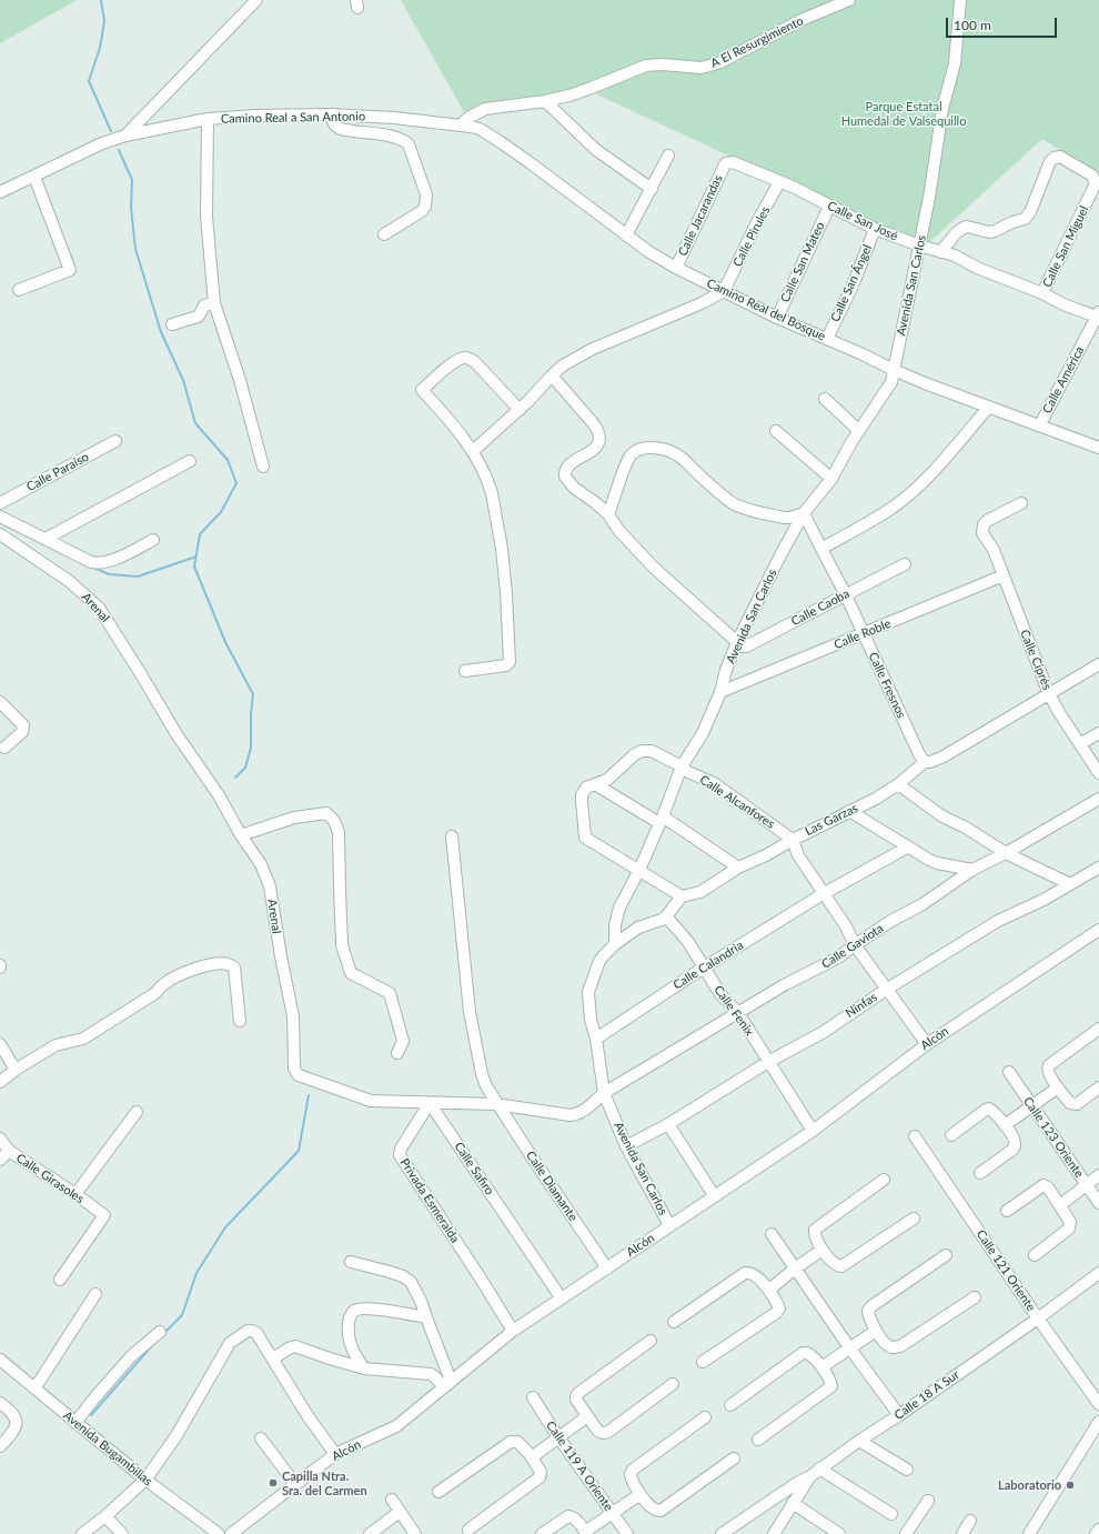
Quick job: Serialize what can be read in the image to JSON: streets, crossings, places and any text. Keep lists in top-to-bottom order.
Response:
{
  "streets": {
    "street": [
      "A El Resurgimiento",
      "Camino Real a San Antonio",
      "Calle Jacarandas",
      "Calle San José",
      "Calle Pirules",
      "Calle San Miguel",
      "Calle San Mateo",
      "Calle San Ángel",
      "Avenida San Carlos",
      "Camino Real del Bosque",
      "Calle América",
      "Calle Paraíso",
      "Arenal",
      "Calle Caoba",
      "Calle Roble",
      "Calle Ciprés",
      "Calle Fresnos",
      "Calle Alcanfores",
      "Las Garzas",
      "Calle Gaviota",
      "Calle Calandria",
      "Ninfas",
      "Calle Fenix",
      "Alcón",
      "Calle 123 Oriente",
      "Calle Safiro",
      "Calle Girasoles",
      "Calle Diamante",
      "Privada Esmeralda",
      "Calle 121 Oriente",
      "Calle 18 A Sur",
      "Avenida Bugambilias",
      "Calle 119 A Oriente"
    ]
  },
  "crossings": [
    ["A El Resurgimiento", "Camino Real a San Antonio"],
    ["A El Resurgimiento", "Camino Real del Bosque"],
    ["Camino Real a San Antonio", "Camino Real del Bosque"],
    ["Calle Jacarandas", "Calle San José"],
    ["Calle Jacarandas", "Camino Real del Bosque"],
    ["Calle San José", "Calle Pirules"],
    ["Calle San José", "Calle San Miguel"],
    ["Calle San José", "Calle San Mateo"],
    ["Calle San José", "Calle San Ángel"],
    ["Calle San José", "Avenida San Carlos"],
    ["Calle San José", "Calle América"],
    ["Calle Pirules", "Camino Real del Bosque"],
    ["Calle San Mateo", "Camino Real del Bosque"],
    ["Calle San Ángel", "Camino Real del Bosque"],
    ["Avenida San Carlos", "Camino Real del Bosque"],
    ["Avenida San Carlos", "Arenal"],
    ["Avenida San Carlos", "Calle Caoba"],
    ["Avenida San Carlos", "Calle Roble"],
    ["Avenida San Carlos", "Calle Fresnos"],
    ["Avenida San Carlos", "Calle Alcanfores"],
    ["Avenida San Carlos", "Calle Gaviota"],
    ["Avenida San Carlos", "Calle Calandria"],
    ["Avenida San Carlos", "Ninfas"],
    ["Avenida San Carlos", "Alcón"],
    ["Camino Real del Bosque", "Calle América"],
    ["Arenal", "Calle Gaviota"],
    ["Arenal", "Calle Safiro"],
    ["Arenal", "Calle Diamante"],
    ["Arenal", "Privada Esmeralda"],
    ["Calle Caoba", "Calle Fresnos"],
    ["Calle Roble", "Calle Ciprés"],
    ["Calle Roble", "Calle Fresnos"],
    ["Calle Ciprés", "Las Garzas"],
    ["Calle Fresnos", "Las Garzas"],
    ["Calle Alcanfores", "Las Garzas"],
    ["Calle Gaviota", "Calle Fenix"],
    ["Calle Calandria", "Calle Fenix"],
    ["Ninfas", "Calle Fenix"],
    ["Calle Fenix", "Alcón"],
    ["Alcón", "Calle Safiro"],
    ["Alcón", "Calle Diamante"],
    ["Alcón", "Privada Esmeralda"],
    ["Calle Safiro", "Privada Esmeralda"],
    ["Calle 121 Oriente", "Calle 18 A Sur"]
  ],
  "parks": ["Parque Estatal Humedal de Valsequillo"],
  "places": ["Capilla Ntra. Sra. del Carmen", "Laboratorio"],
  "scale_bar": "100 m"
}
